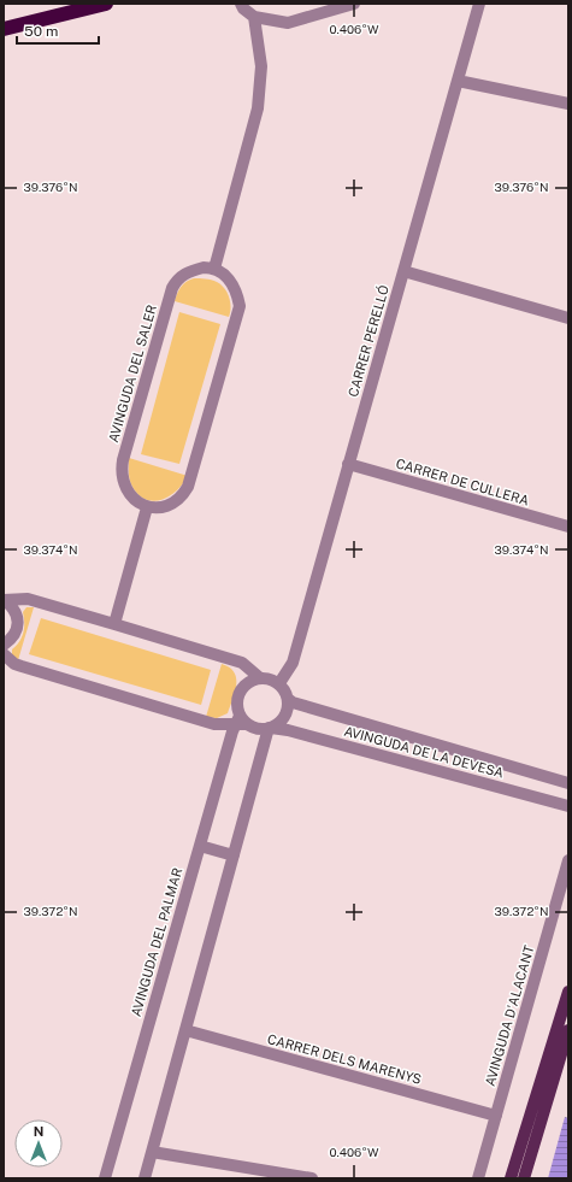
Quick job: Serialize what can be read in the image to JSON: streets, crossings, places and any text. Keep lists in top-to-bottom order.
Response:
{
  "streets": {
    "street": [
      "CARRER PERELLÓ",
      "AVINGUDA DEL SALER",
      "CARRER DE CULLERA",
      "AVINGUDA DE LA DEVESA",
      "AVINGUDA DEL PALMAR",
      "AVINGUDA D'ALACANT",
      "CARRER DELS MARENYS"
    ]
  },
  "crossings": [
    ["CARRER PERELLÓ", "CARRER DE CULLERA"],
    ["CARRER PERELLÓ", "AVINGUDA DE LA DEVESA"],
    ["CARRER PERELLÓ", "AVINGUDA DEL PALMAR"],
    ["AVINGUDA DE LA DEVESA", "AVINGUDA DEL PALMAR"],
    ["AVINGUDA D'ALACANT", "CARRER DELS MARENYS"]
  ],
  "scale_bar": "50 m",
  "north": "top",
  "coordinates": [
    "0.406°W",
    "39.376°N",
    "39.374°N",
    "39.372°N"
  ]
}
